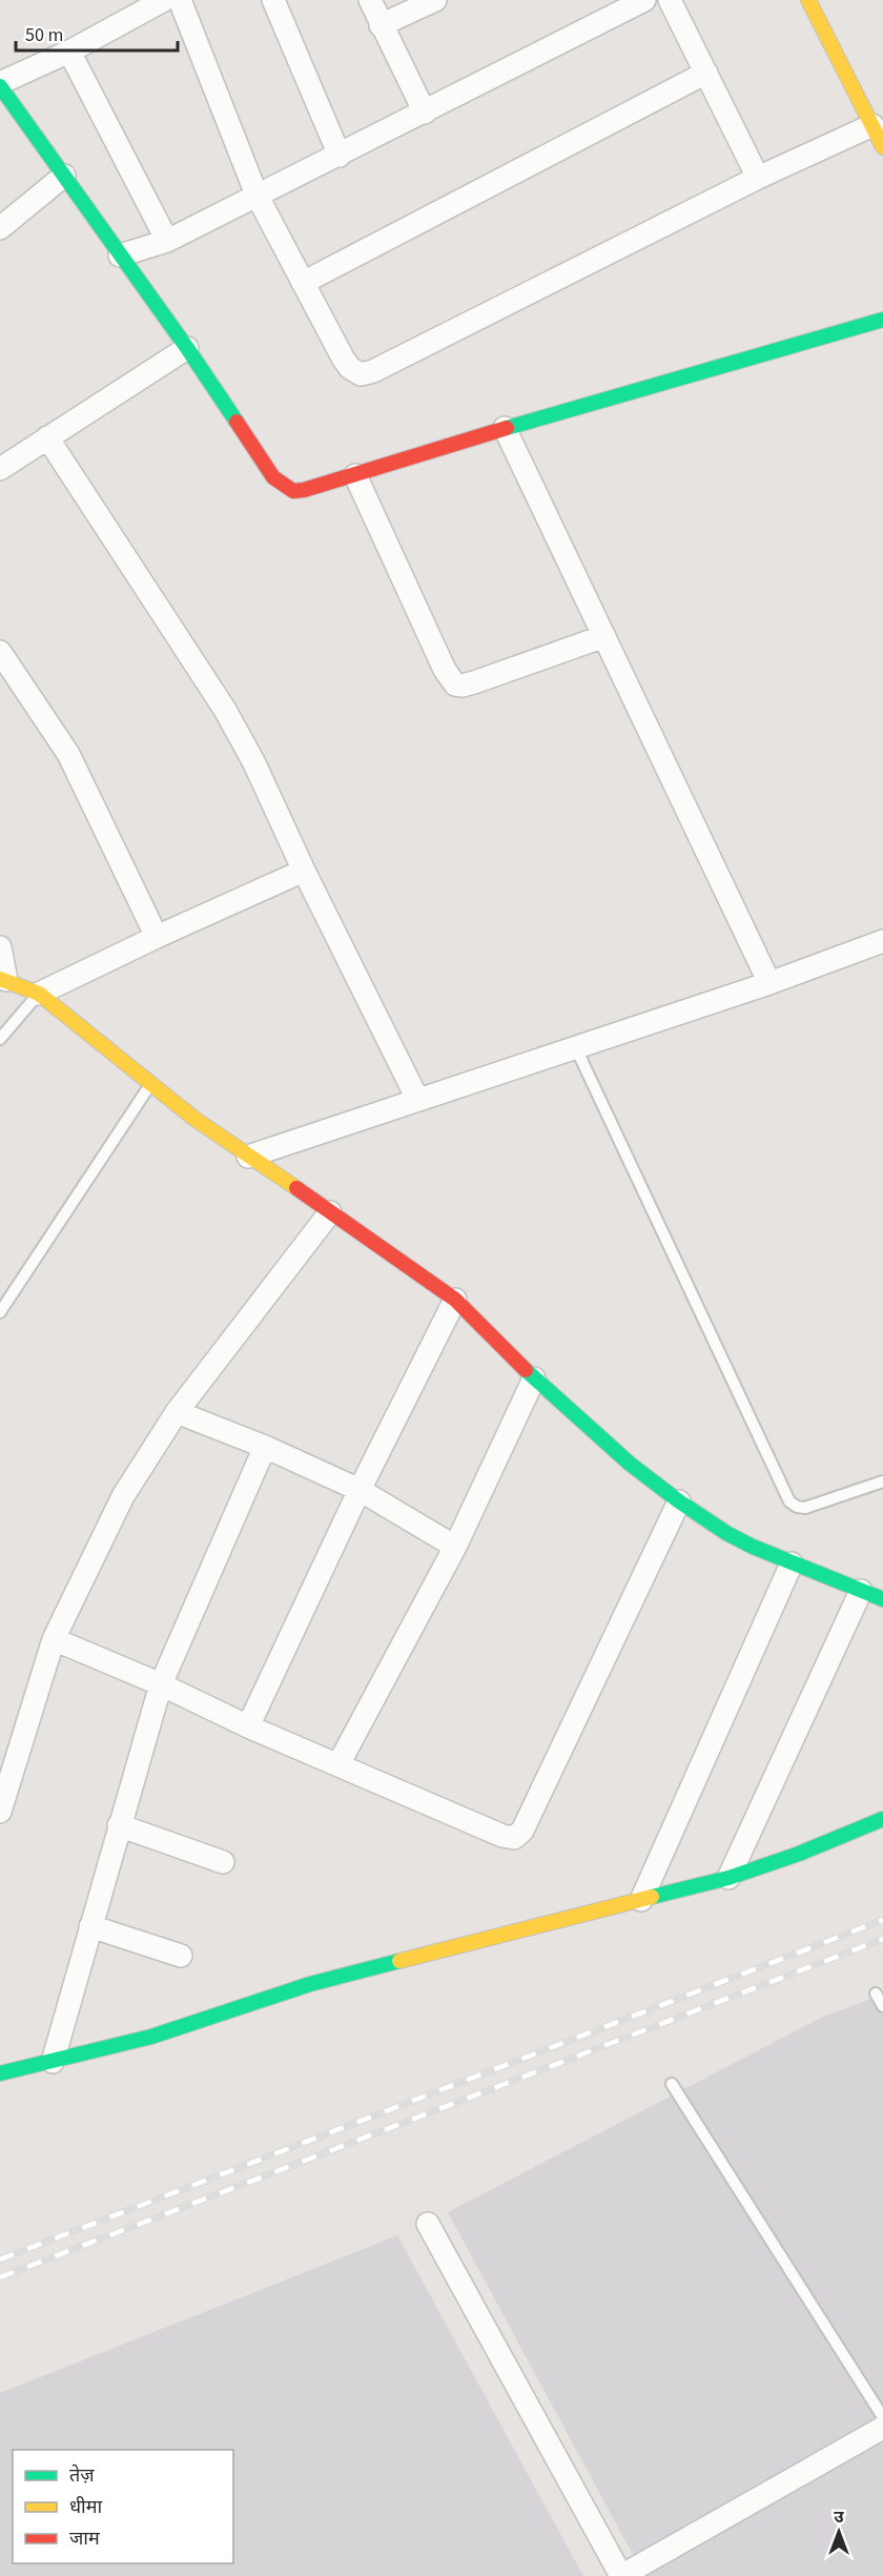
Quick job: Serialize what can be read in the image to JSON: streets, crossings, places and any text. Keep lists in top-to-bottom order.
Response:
{
  "legend": ["तेज़", "धीमा", "जाम"],
  "scale_bar": "50 m",
  "north": "top"
}
